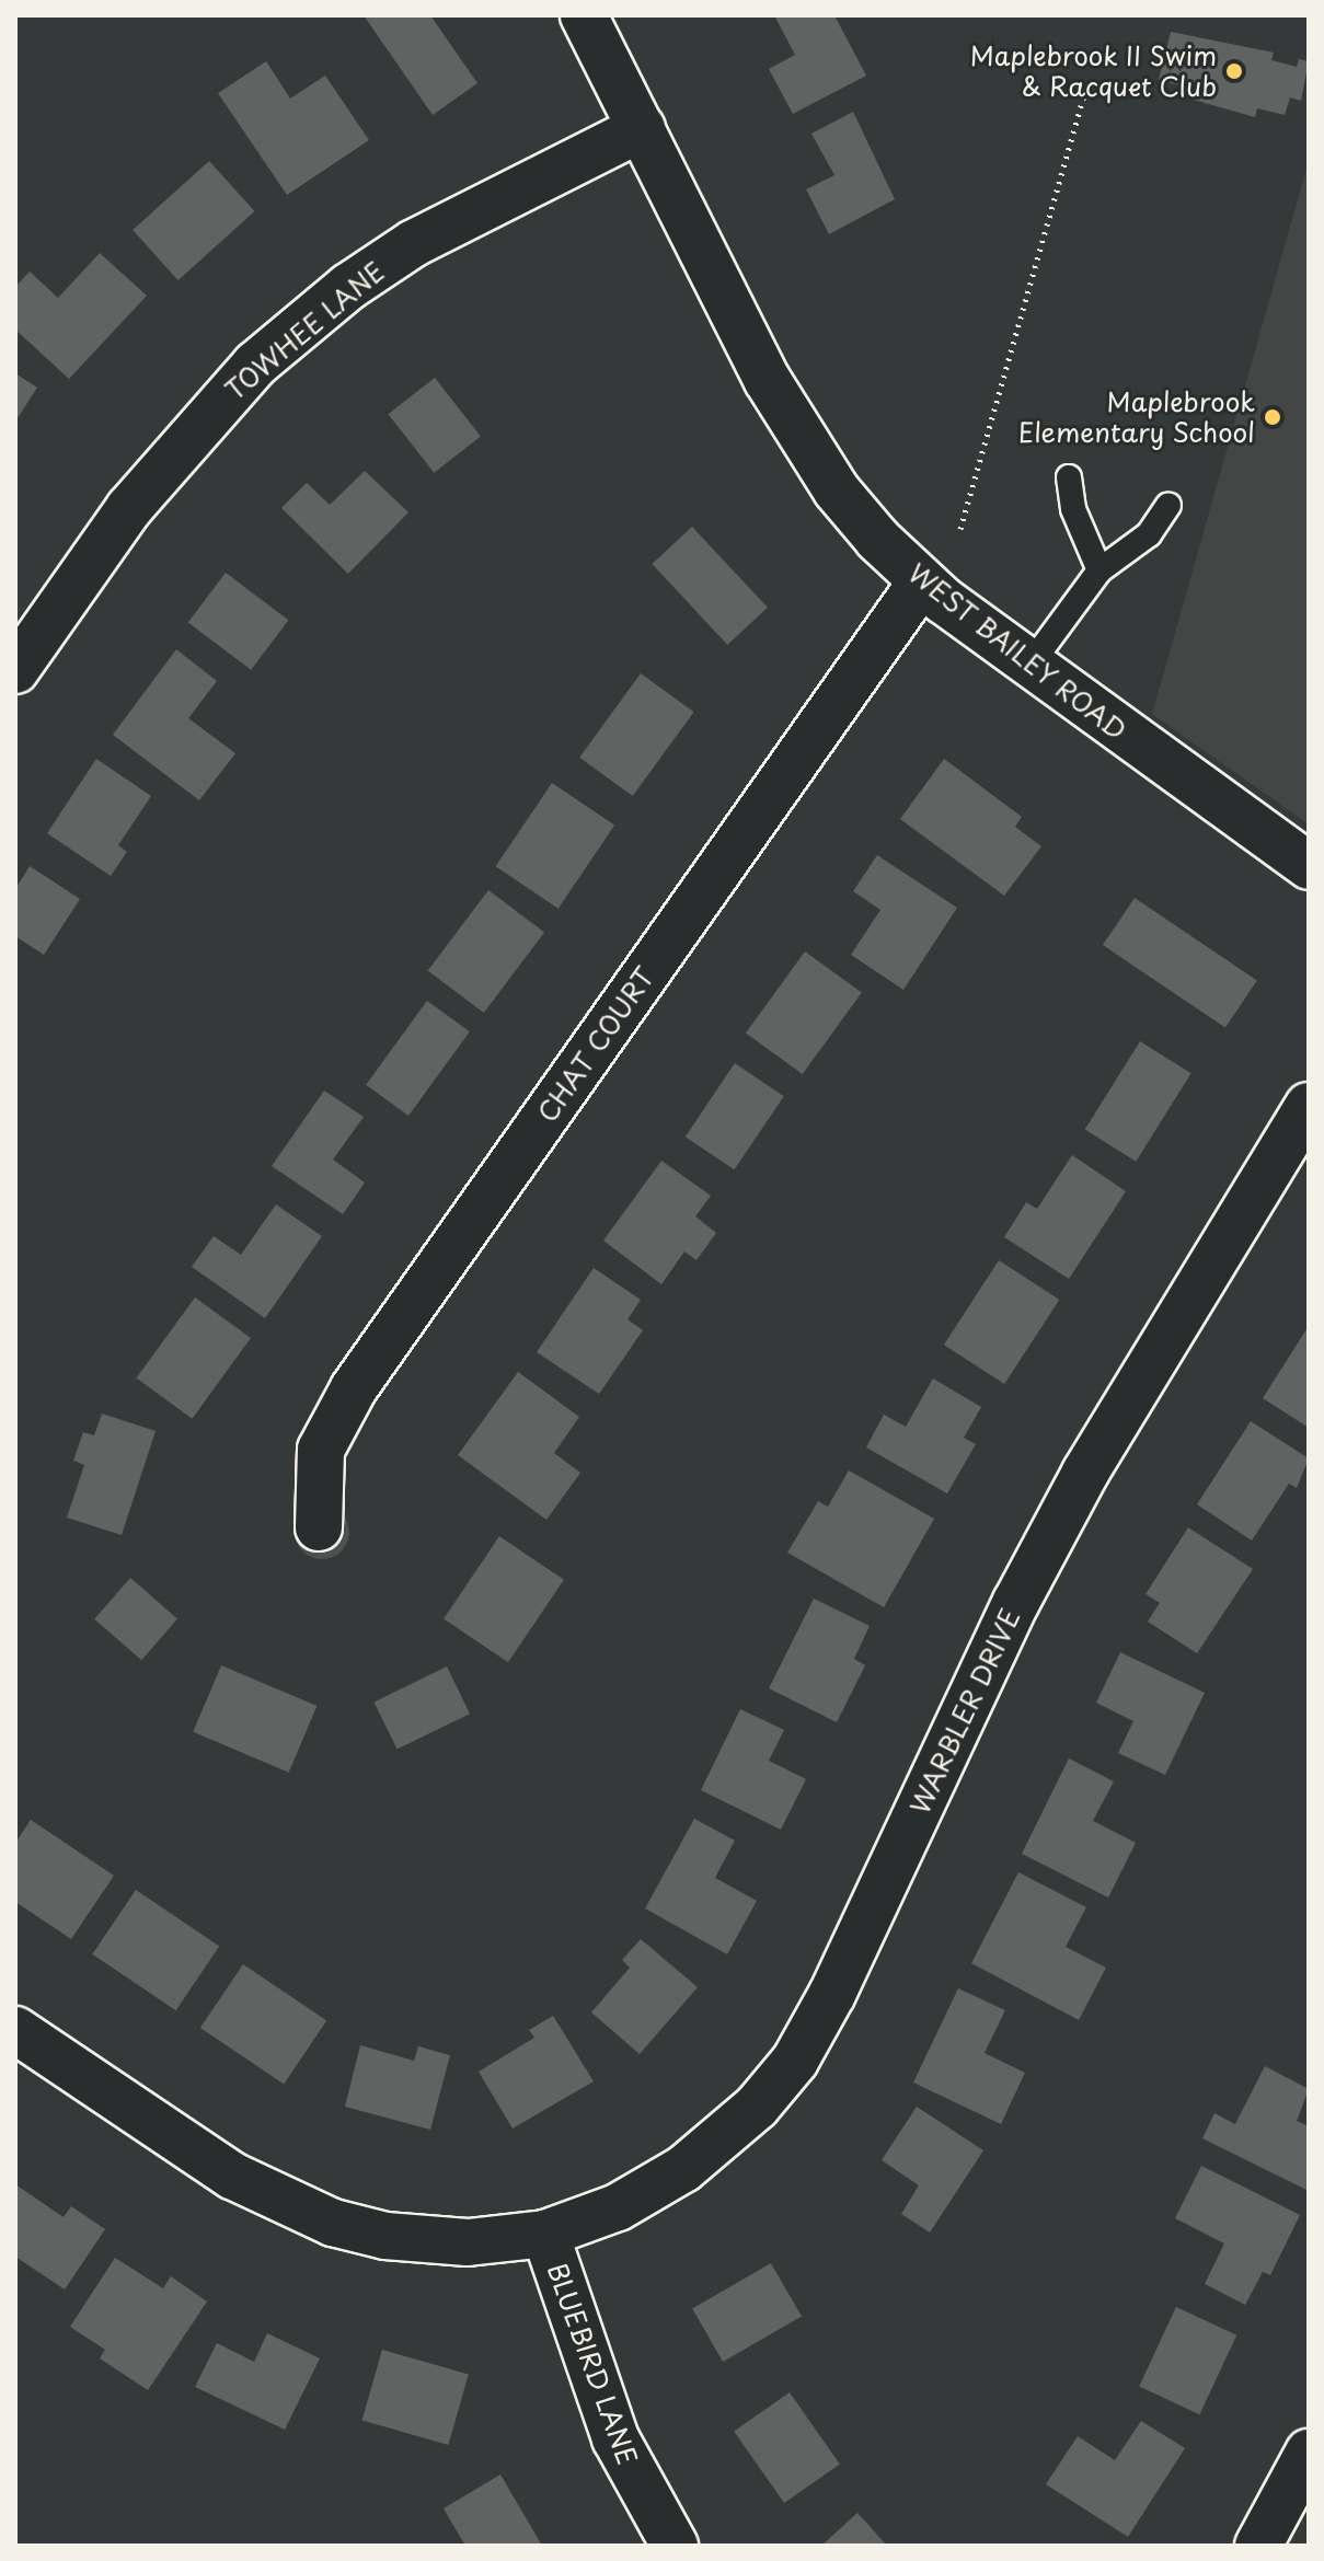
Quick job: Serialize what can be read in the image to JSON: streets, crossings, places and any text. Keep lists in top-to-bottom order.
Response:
{
  "streets": {
    "street": [
      "TOWHEE LANE",
      "WEST BAILEY ROAD",
      "CHAT COURT",
      "WARBLER DRIVE",
      "BLUEBIRD LANE"
    ]
  },
  "crossings": [
    ["TOWHEE LANE", "WEST BAILEY ROAD"],
    ["WEST BAILEY ROAD", "CHAT COURT"],
    ["WARBLER DRIVE", "BLUEBIRD LANE"]
  ],
  "places": ["Maplebrook II Swim & Racquet Club", "Maplebrook Elementary School"]
}
